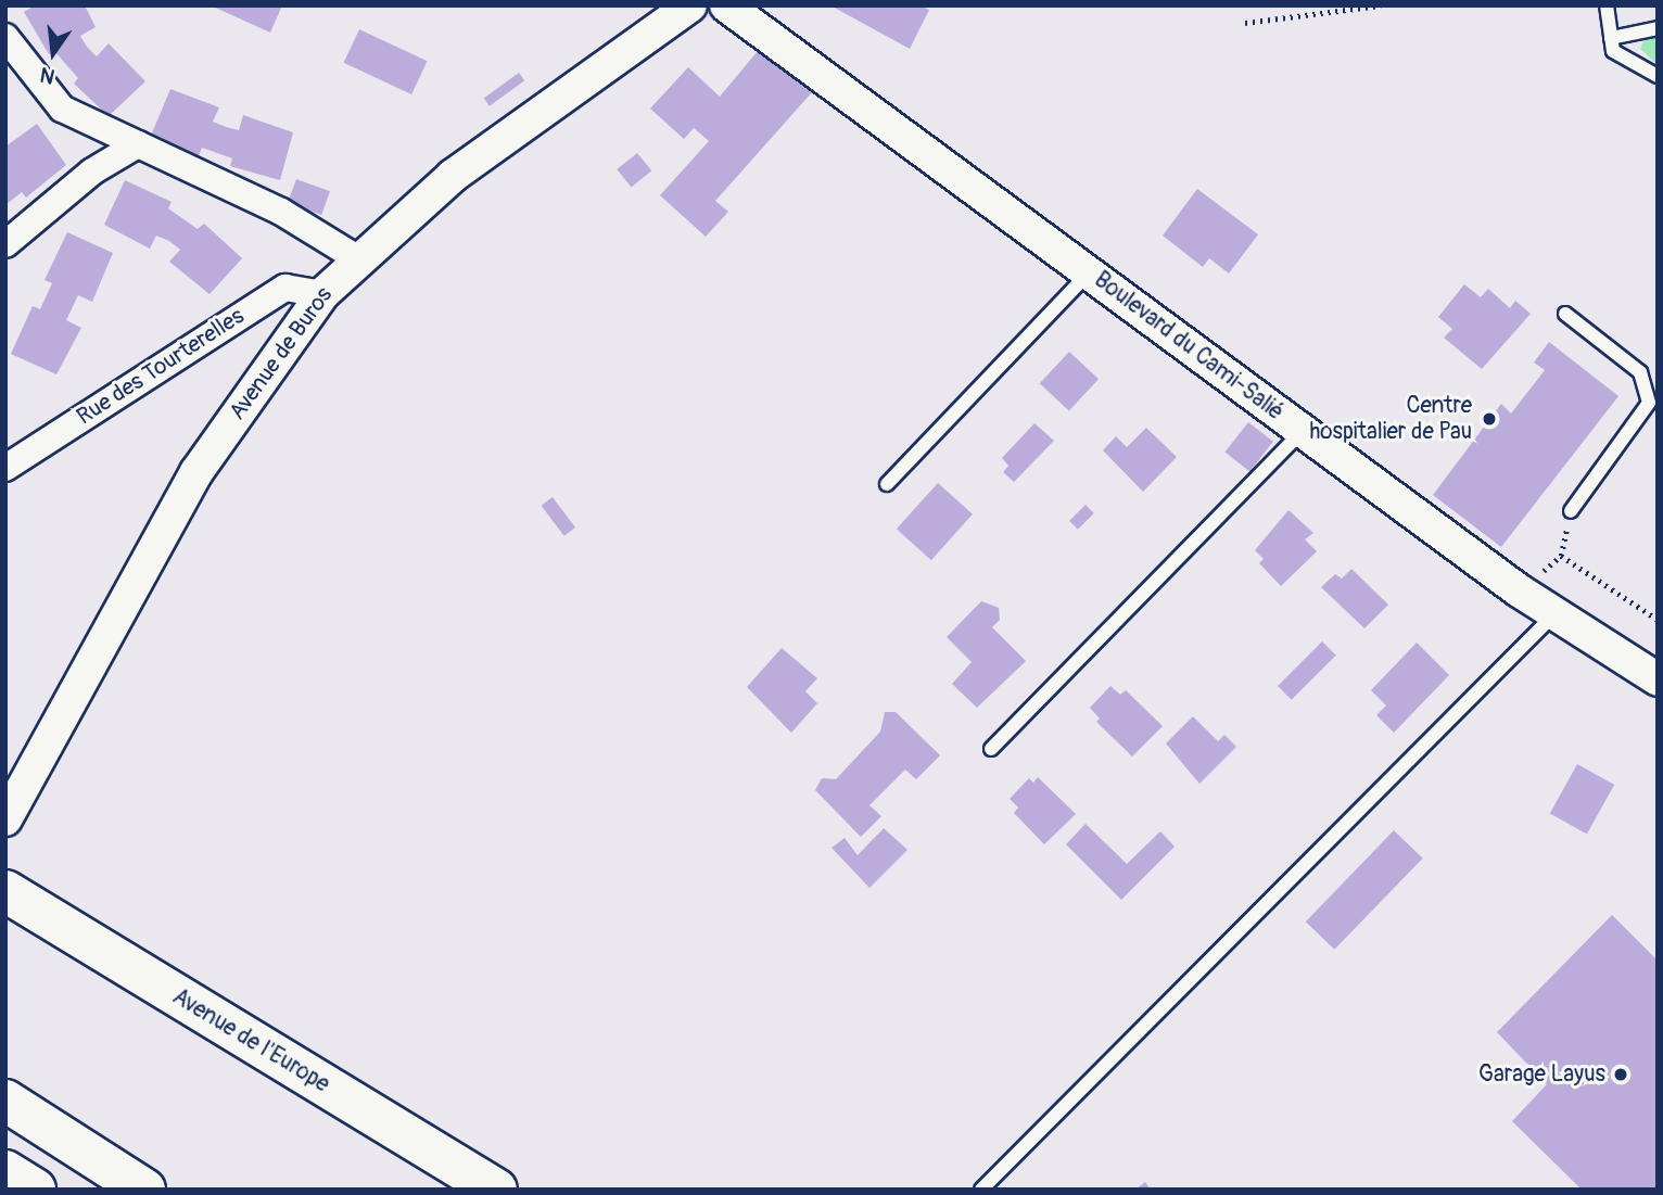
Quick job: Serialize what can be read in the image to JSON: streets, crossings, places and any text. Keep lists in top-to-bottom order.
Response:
{
  "streets": {
    "main road": ["Avenue de l'Europe"],
    "street": ["Boulevard du Cami-Salié", "Avenue de Buros", "Rue des Tourterelles"]
  },
  "crossings": [
    ["Avenue de Buros", "Rue des Tourterelles"]
  ],
  "places": ["Centre hospitalier de Pau", "Garage Layus"],
  "north": "bottom"
}
